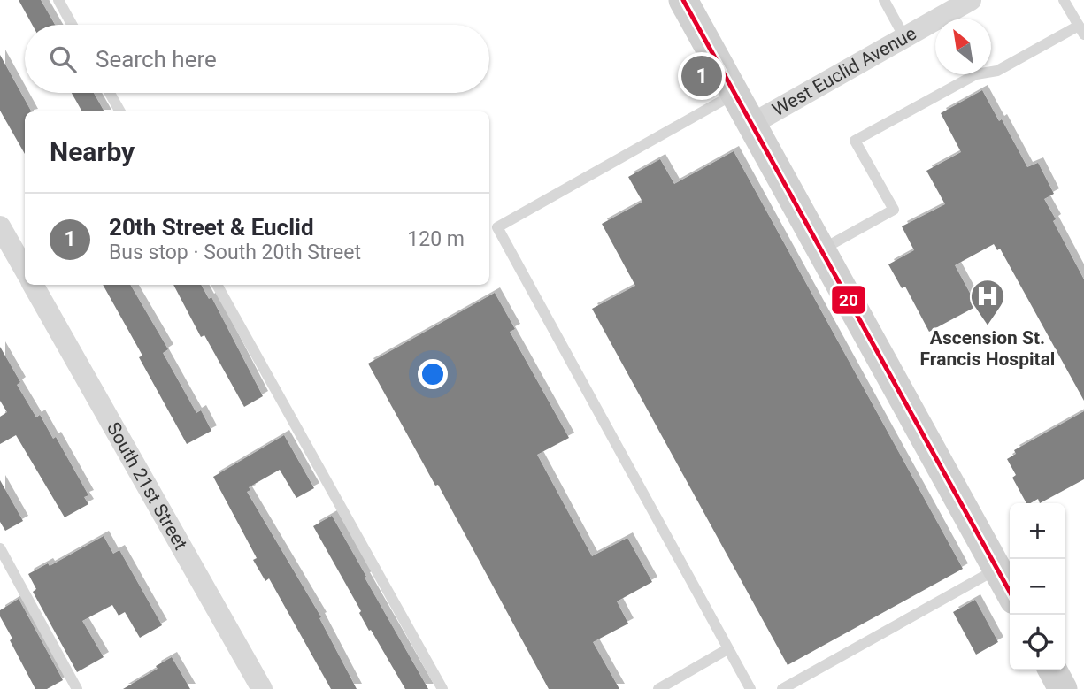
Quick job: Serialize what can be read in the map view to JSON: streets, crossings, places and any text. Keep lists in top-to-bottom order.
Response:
{
  "streets": {
    "street": ["West Euclid Avenue", "South 21st Street"]
  },
  "places": {
    "hospital": ["Ascension St. Francis Hospital"]
  },
  "lines": ["transit line 20"],
  "north": "top left",
  "page": {
    "search": "Search here",
    "pins": "1",
    "heading": "Nearby",
    "list": [
      {
        "mark": "1",
        "name": "20th Street & Euclid",
        "note": "Bus stop · South 20th Street",
        "value": "120 m"
      }
    ],
    "map_buttons": ["+", "−"]
  }
}
